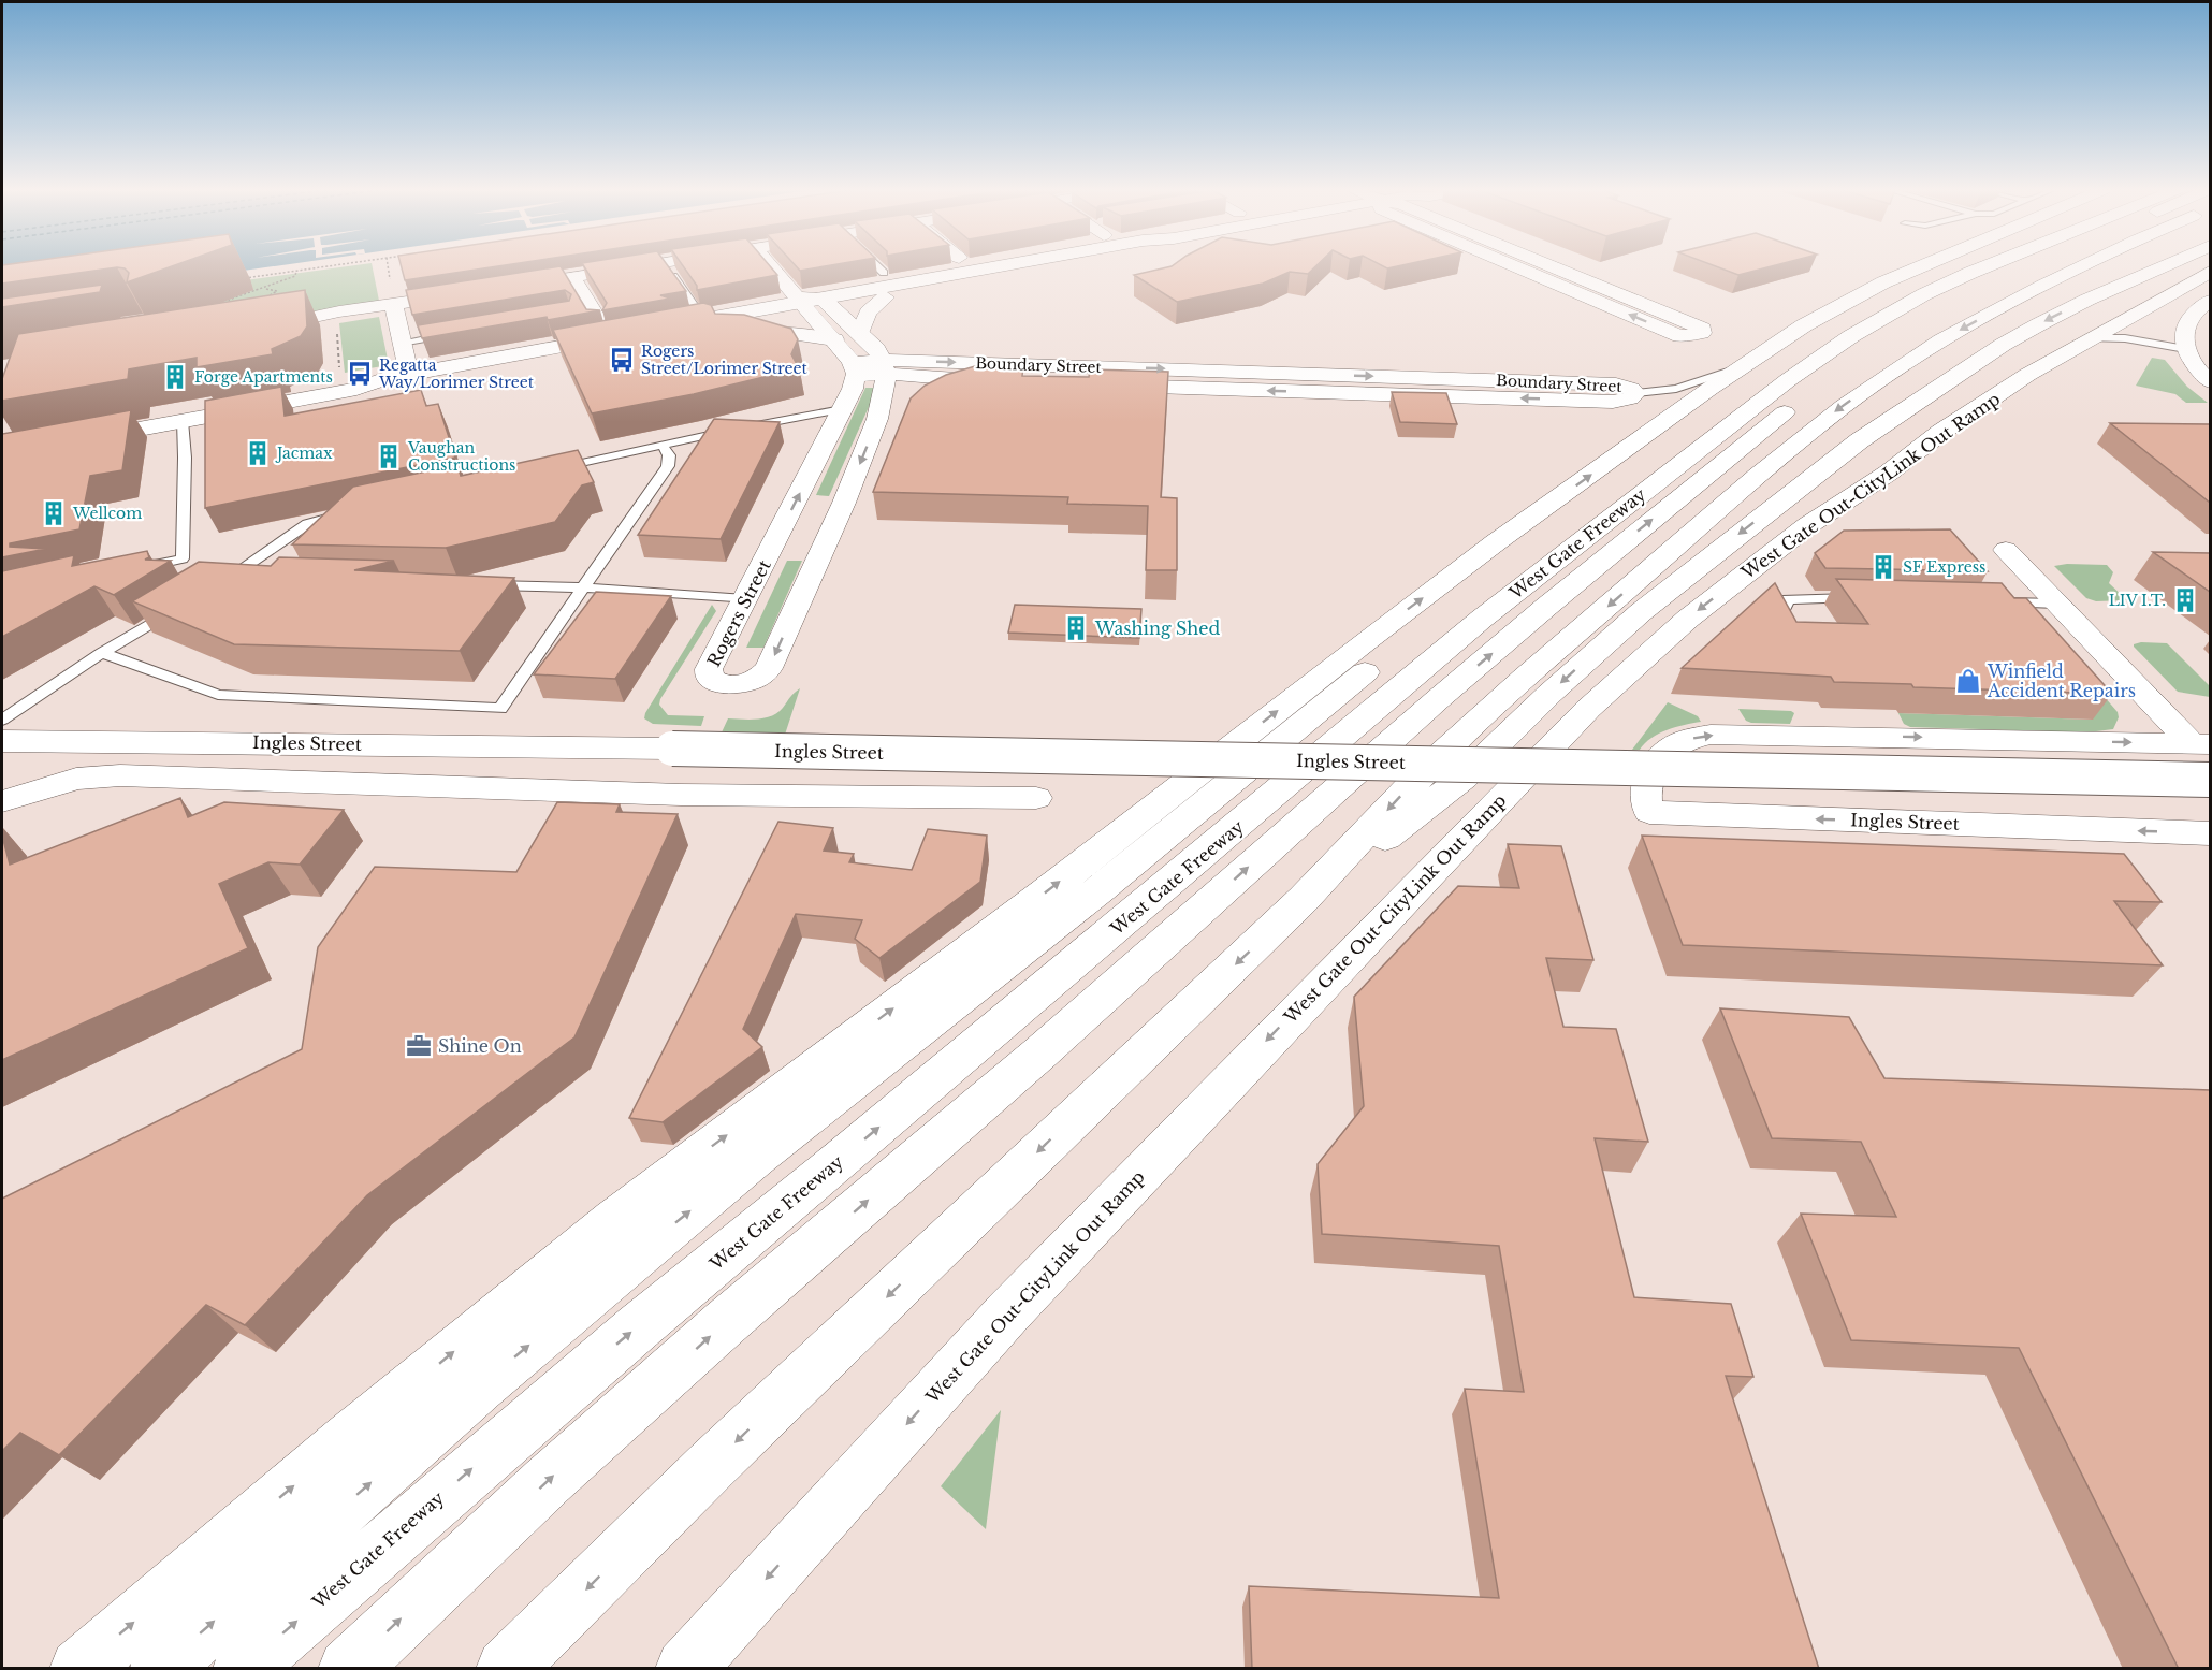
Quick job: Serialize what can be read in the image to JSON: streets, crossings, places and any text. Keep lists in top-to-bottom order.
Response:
{
  "streets": {
    "main road": ["West Gate Out-CityLink Out Ramp", "West Gate Freeway", "Ingles Street"],
    "street": ["Boundary Street", "Rogers Street"]
  },
  "crossings": [
    ["Boundary Street", "Rogers Street"]
  ],
  "places": {
    "bus stop": ["Rogers Street/Lorimer Street", "Regatta Way/Lorimer Street"],
    "building": [
      "Forge Apartments",
      "Jacmax",
      "Vaughan Constructions",
      "Wellcom",
      "SF Express",
      "LIV I.T.",
      "Washing Shed"
    ],
    "shop": ["Winfield Accident Repairs"],
    "office": ["Shine On"]
  }
}
